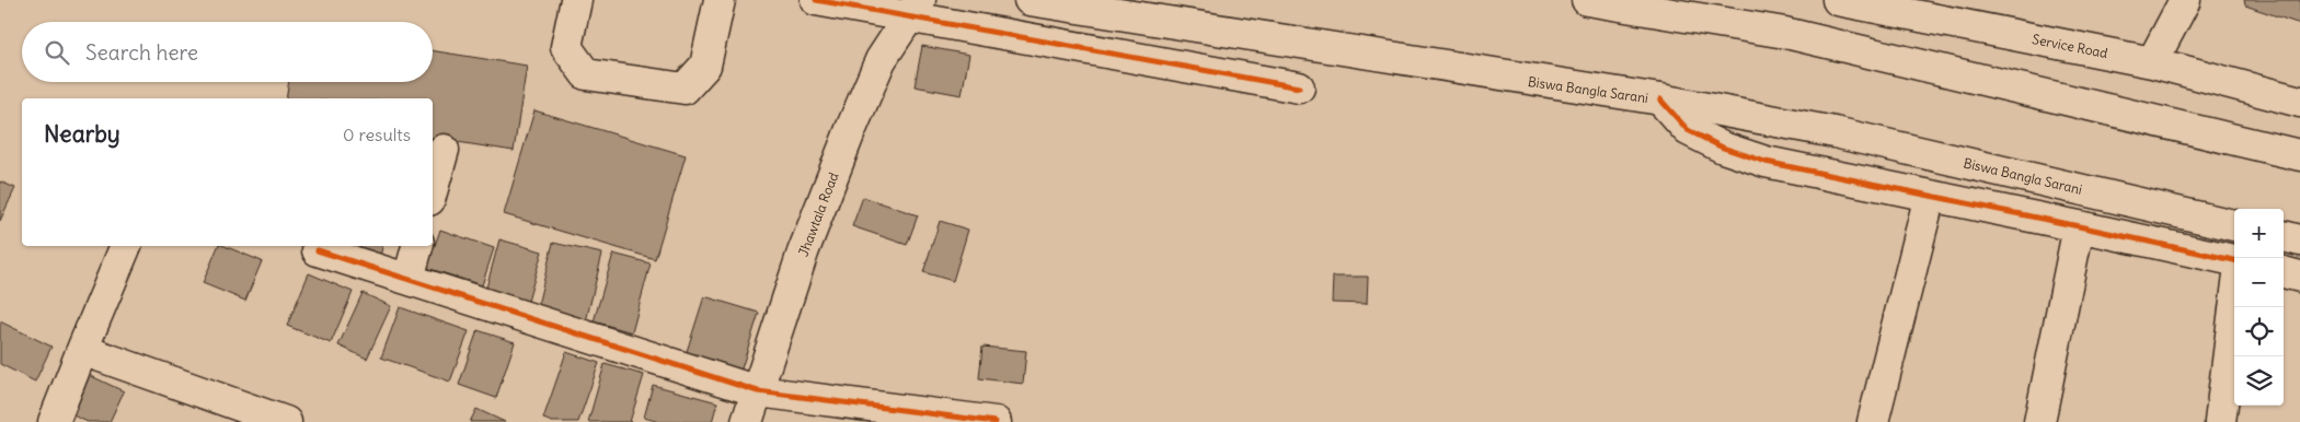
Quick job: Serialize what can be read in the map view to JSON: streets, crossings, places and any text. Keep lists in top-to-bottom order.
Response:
{
  "streets": {
    "street": ["Service Road", "Biswa Bangla Sarani", "Jhawtala Road"]
  },
  "page": {
    "search": "Search here",
    "heading": ["Nearby", "0 results"],
    "map_buttons": ["+", "−"]
  }
}
